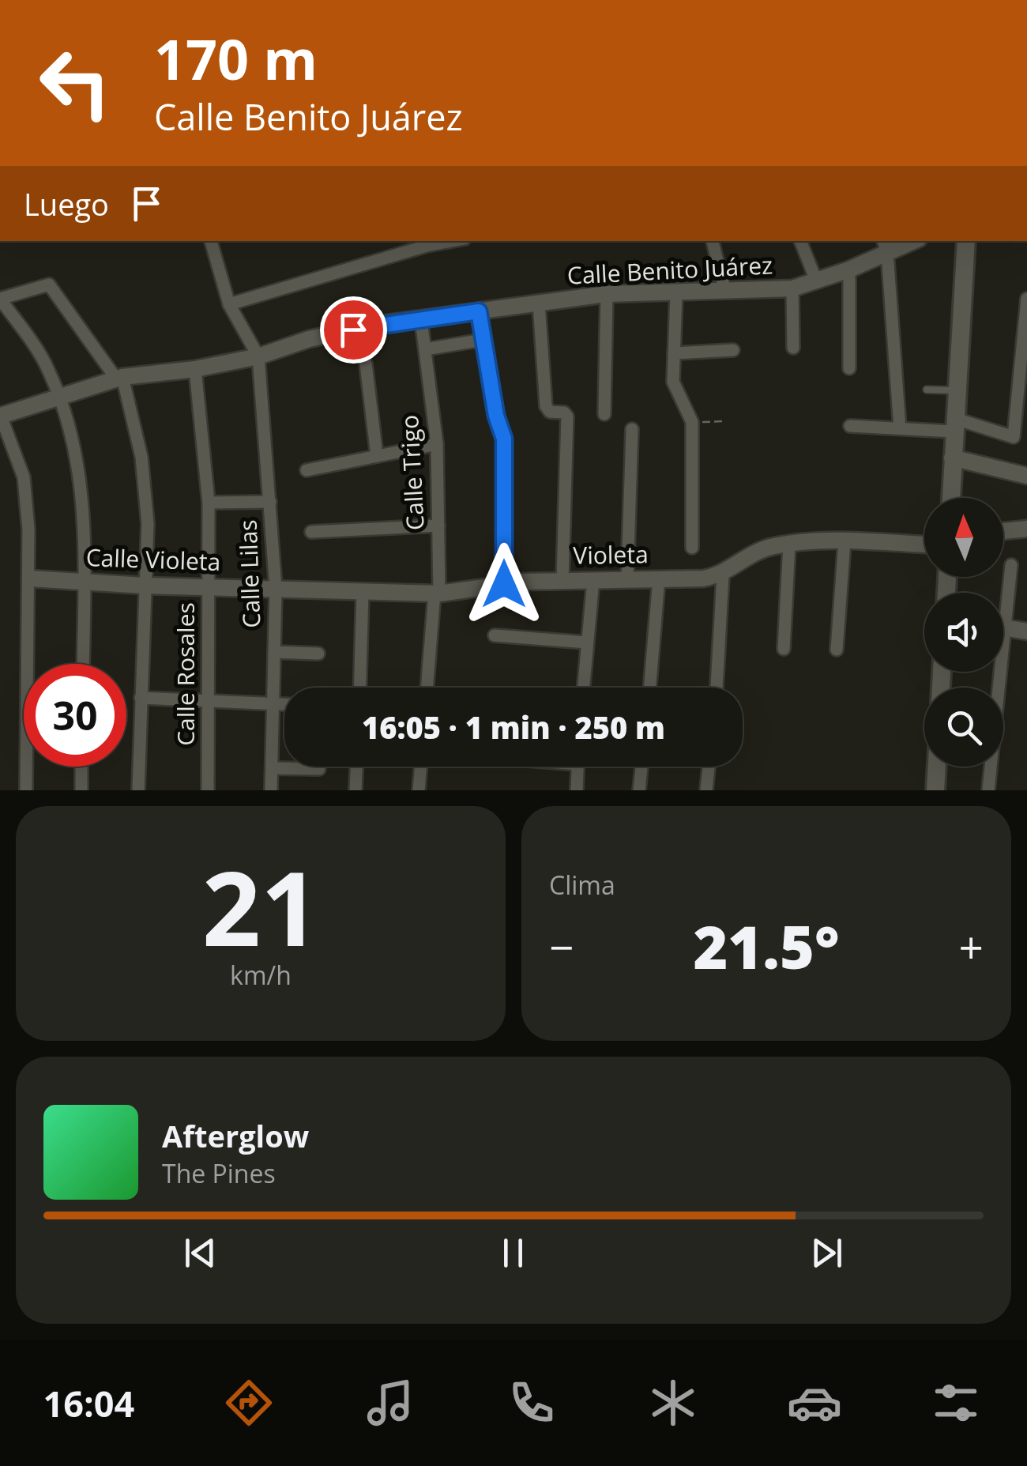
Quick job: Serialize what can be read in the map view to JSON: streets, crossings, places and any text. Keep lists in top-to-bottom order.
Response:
{
  "streets": {
    "street": [
      "Calle Benito Juárez",
      "Calle Trigo",
      "Violeta",
      "Calle Violeta",
      "Calle Lilas",
      "Calle Rosales"
    ]
  },
  "crossings": [
    ["Calle Benito Juárez", "Calle Trigo"],
    ["Calle Benito Juárez", "Calle Lilas"],
    ["Calle Benito Juárez", "Calle Rosales"],
    ["Calle Trigo", "Violeta"],
    ["Violeta", "Calle Violeta"],
    ["Violeta", "Calle Lilas"],
    ["Calle Violeta", "Calle Lilas"],
    ["Calle Violeta", "Calle Rosales"]
  ],
  "north": "top",
  "page": {
    "turn": ["170 m", "Calle Benito Juárez"],
    "then": "Luego",
    "limit": "30",
    "trip": "16:05 · 1 min · 250 m",
    "tile": [
      ["21", "km/h"],
      "Clima"
    ],
    "heat": ["−", "21.5°", "+"],
    "song": ["Afterglow", "The Pines"],
    "tabs": "16:04"
  }
}
